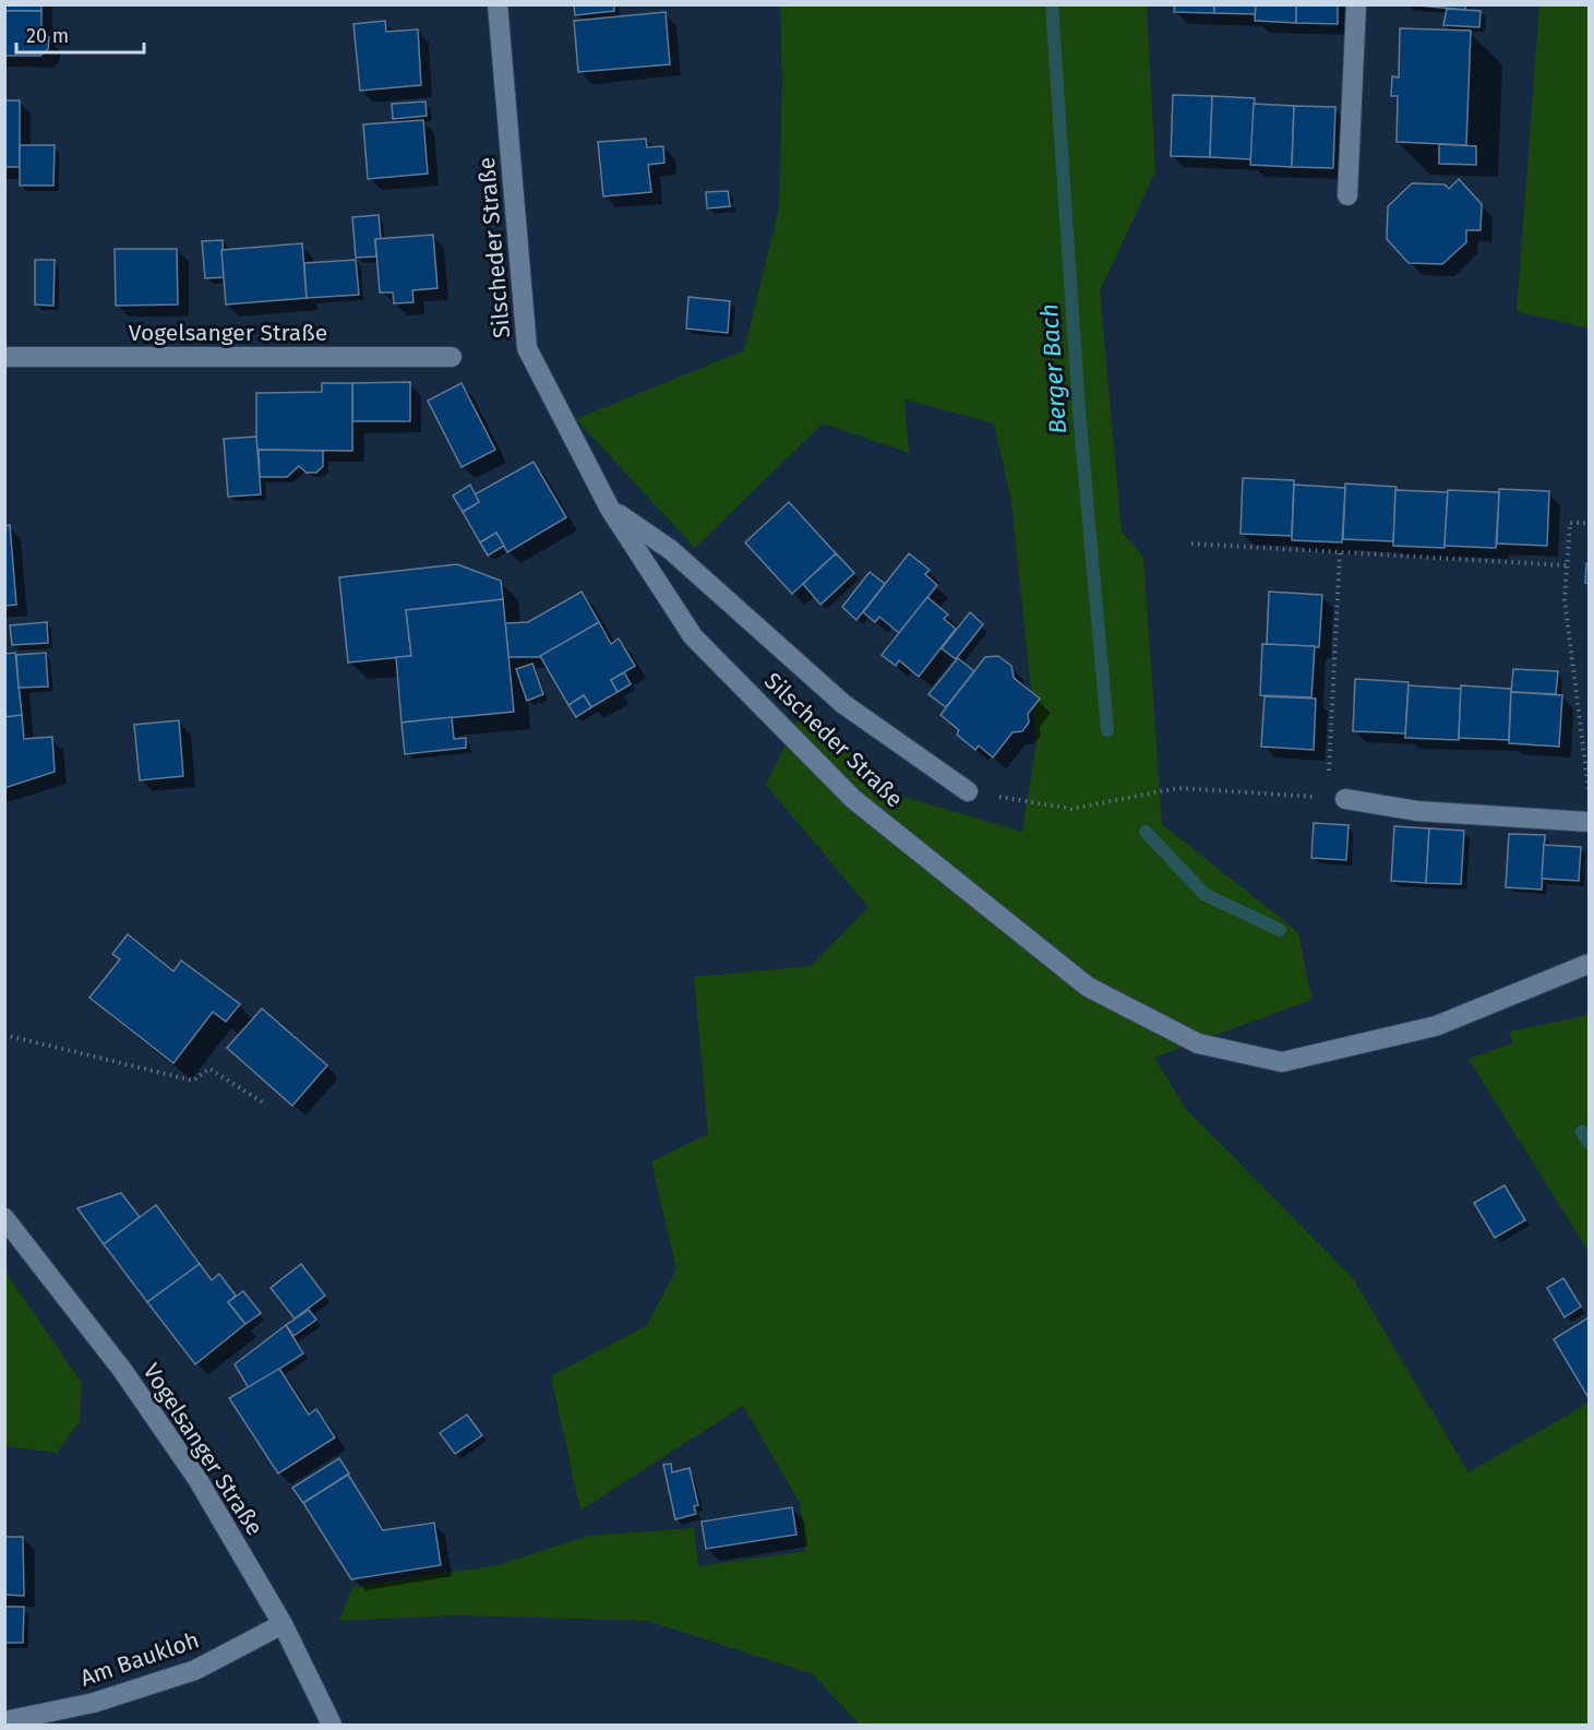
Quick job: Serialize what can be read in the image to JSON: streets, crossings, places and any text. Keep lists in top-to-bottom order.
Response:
{
  "streets": {
    "street": ["Silscheder Straße", "Vogelsanger Straße", "Am Baukloh"]
  },
  "crossings": [
    ["Vogelsanger Straße", "Am Baukloh"]
  ],
  "water": ["Berger Bach"],
  "scale_bar": "20 m"
}
